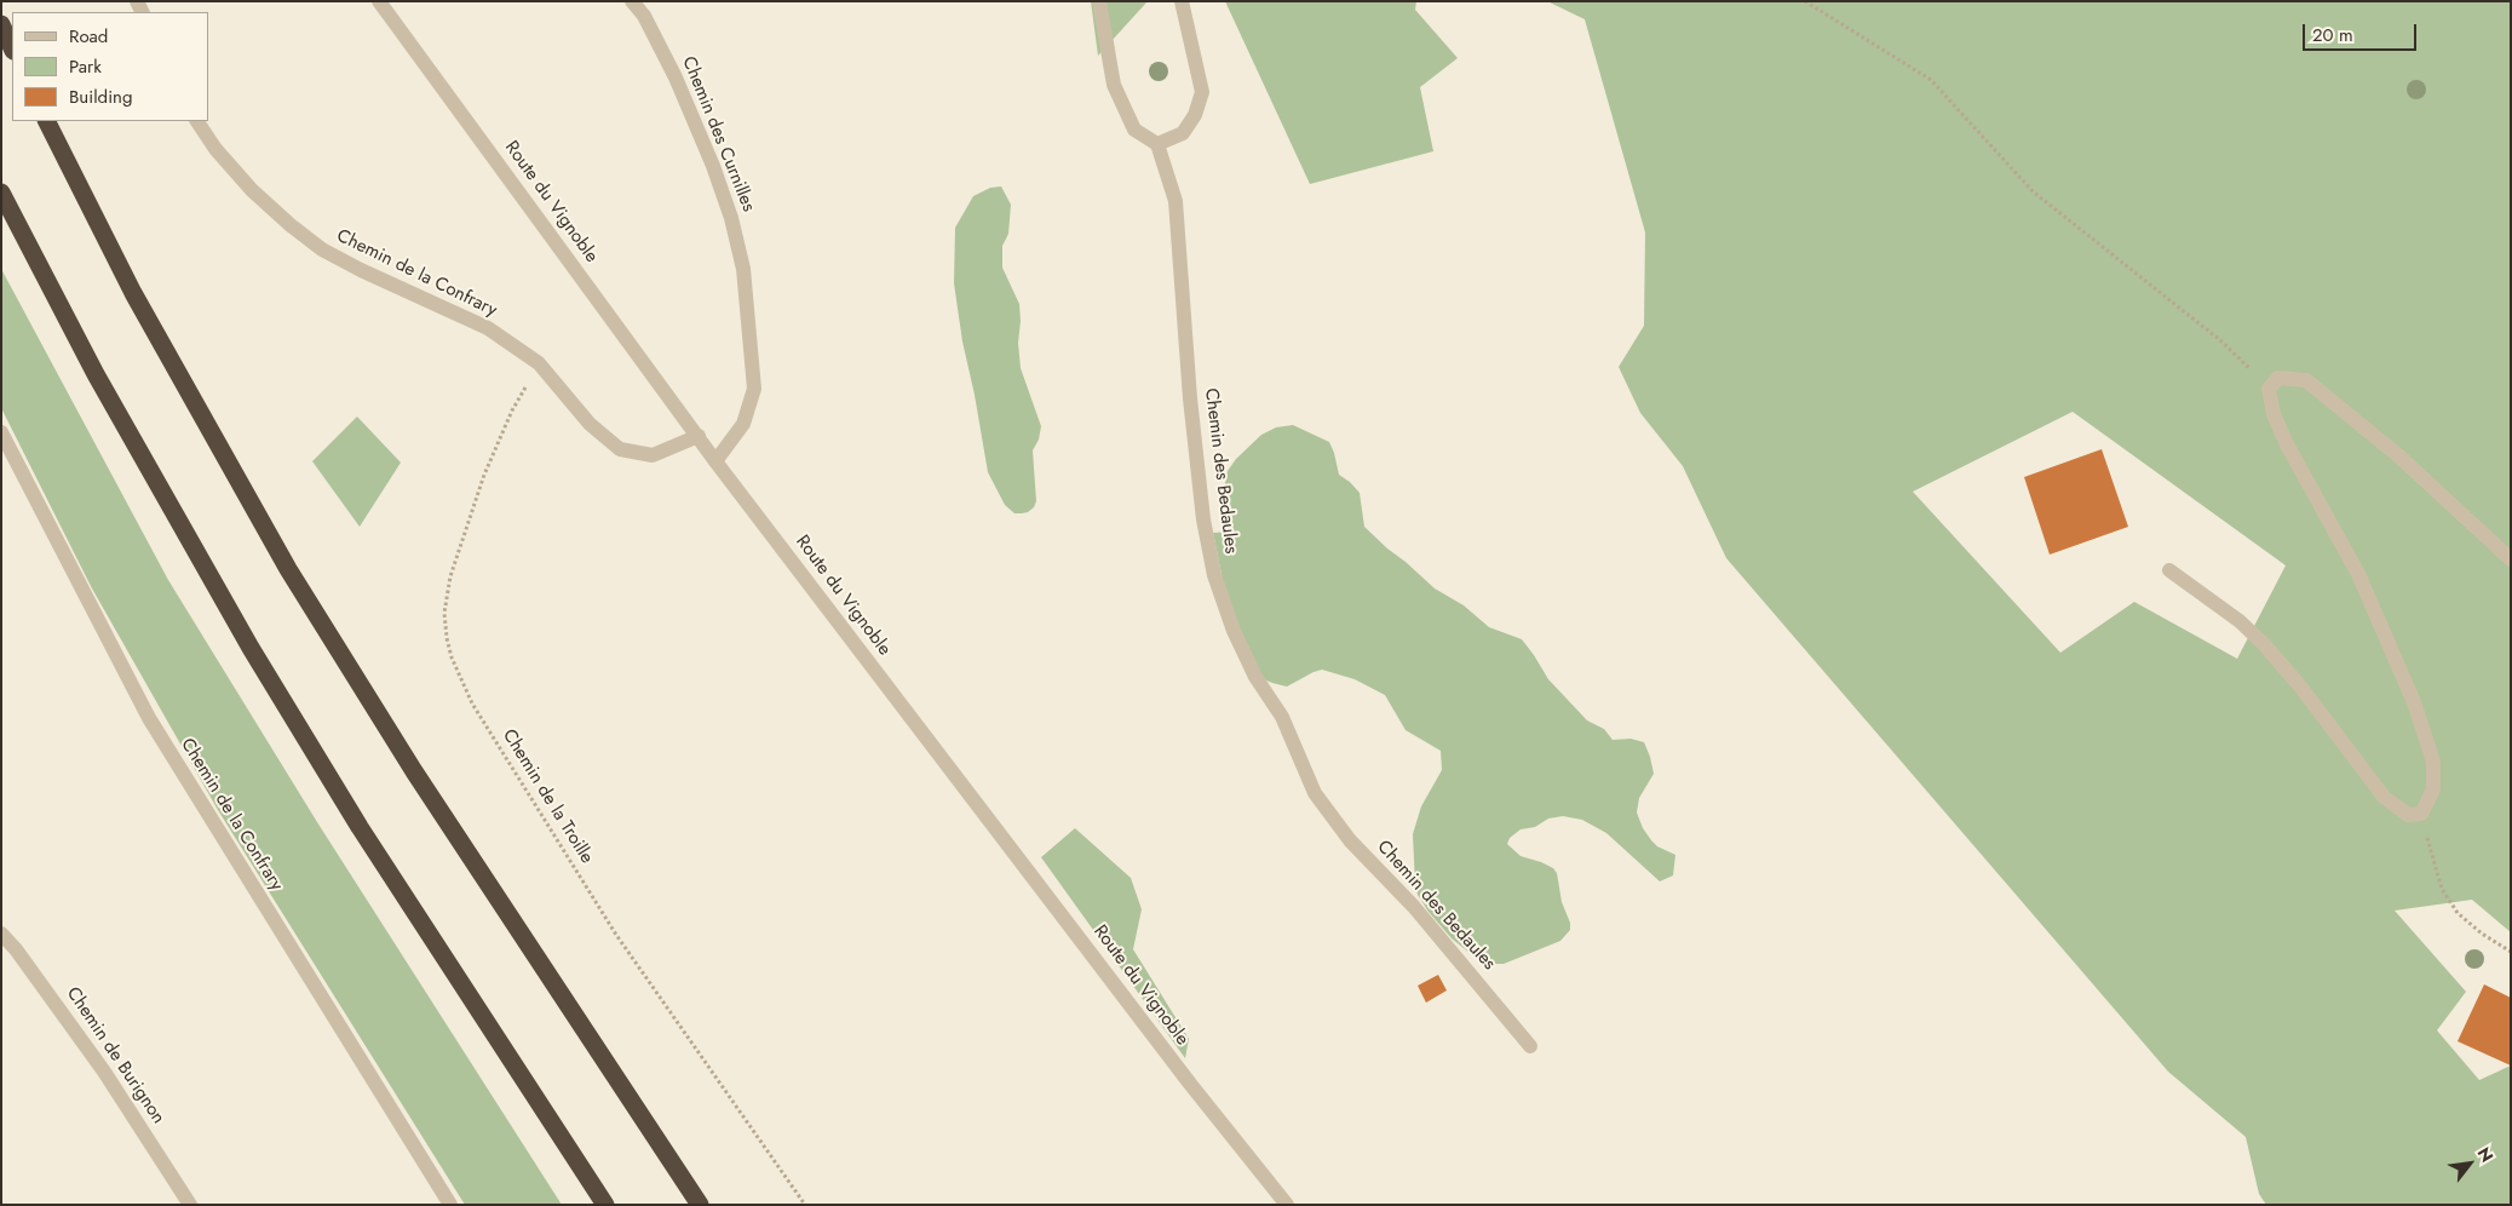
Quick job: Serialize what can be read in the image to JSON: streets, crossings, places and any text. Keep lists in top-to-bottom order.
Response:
{
  "streets": {
    "street": [
      "Chemin des Curnilles",
      "Route du Vignoble",
      "Chemin de la Confrary",
      "Chemin des Bedaules",
      "Chemin de Burignon"
    ],
    "path": ["Chemin de la Troille"]
  },
  "crossings": [
    ["Chemin des Curnilles", "Route du Vignoble"],
    ["Route du Vignoble", "Chemin de la Confrary"],
    ["Chemin de la Confrary", "Chemin de la Troille"]
  ],
  "legend": ["Road", "Park", "Building"],
  "scale_bar": "20 m",
  "north": "top right"
}
